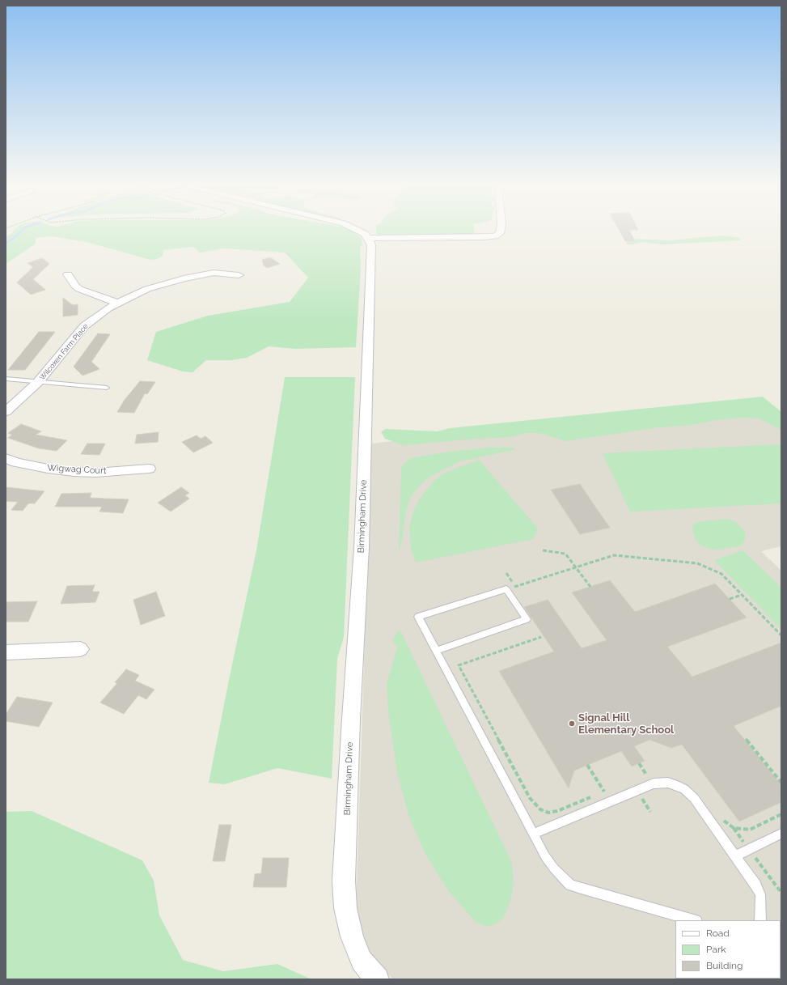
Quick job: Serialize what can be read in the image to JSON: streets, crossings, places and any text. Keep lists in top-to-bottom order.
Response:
{
  "streets": {
    "street": ["Wilcoxen Farm Place", "Wigwag Court", "Birmingham Drive"]
  },
  "places": ["Signal Hill Elementary School"],
  "legend": ["Road", "Park", "Building"]
}
